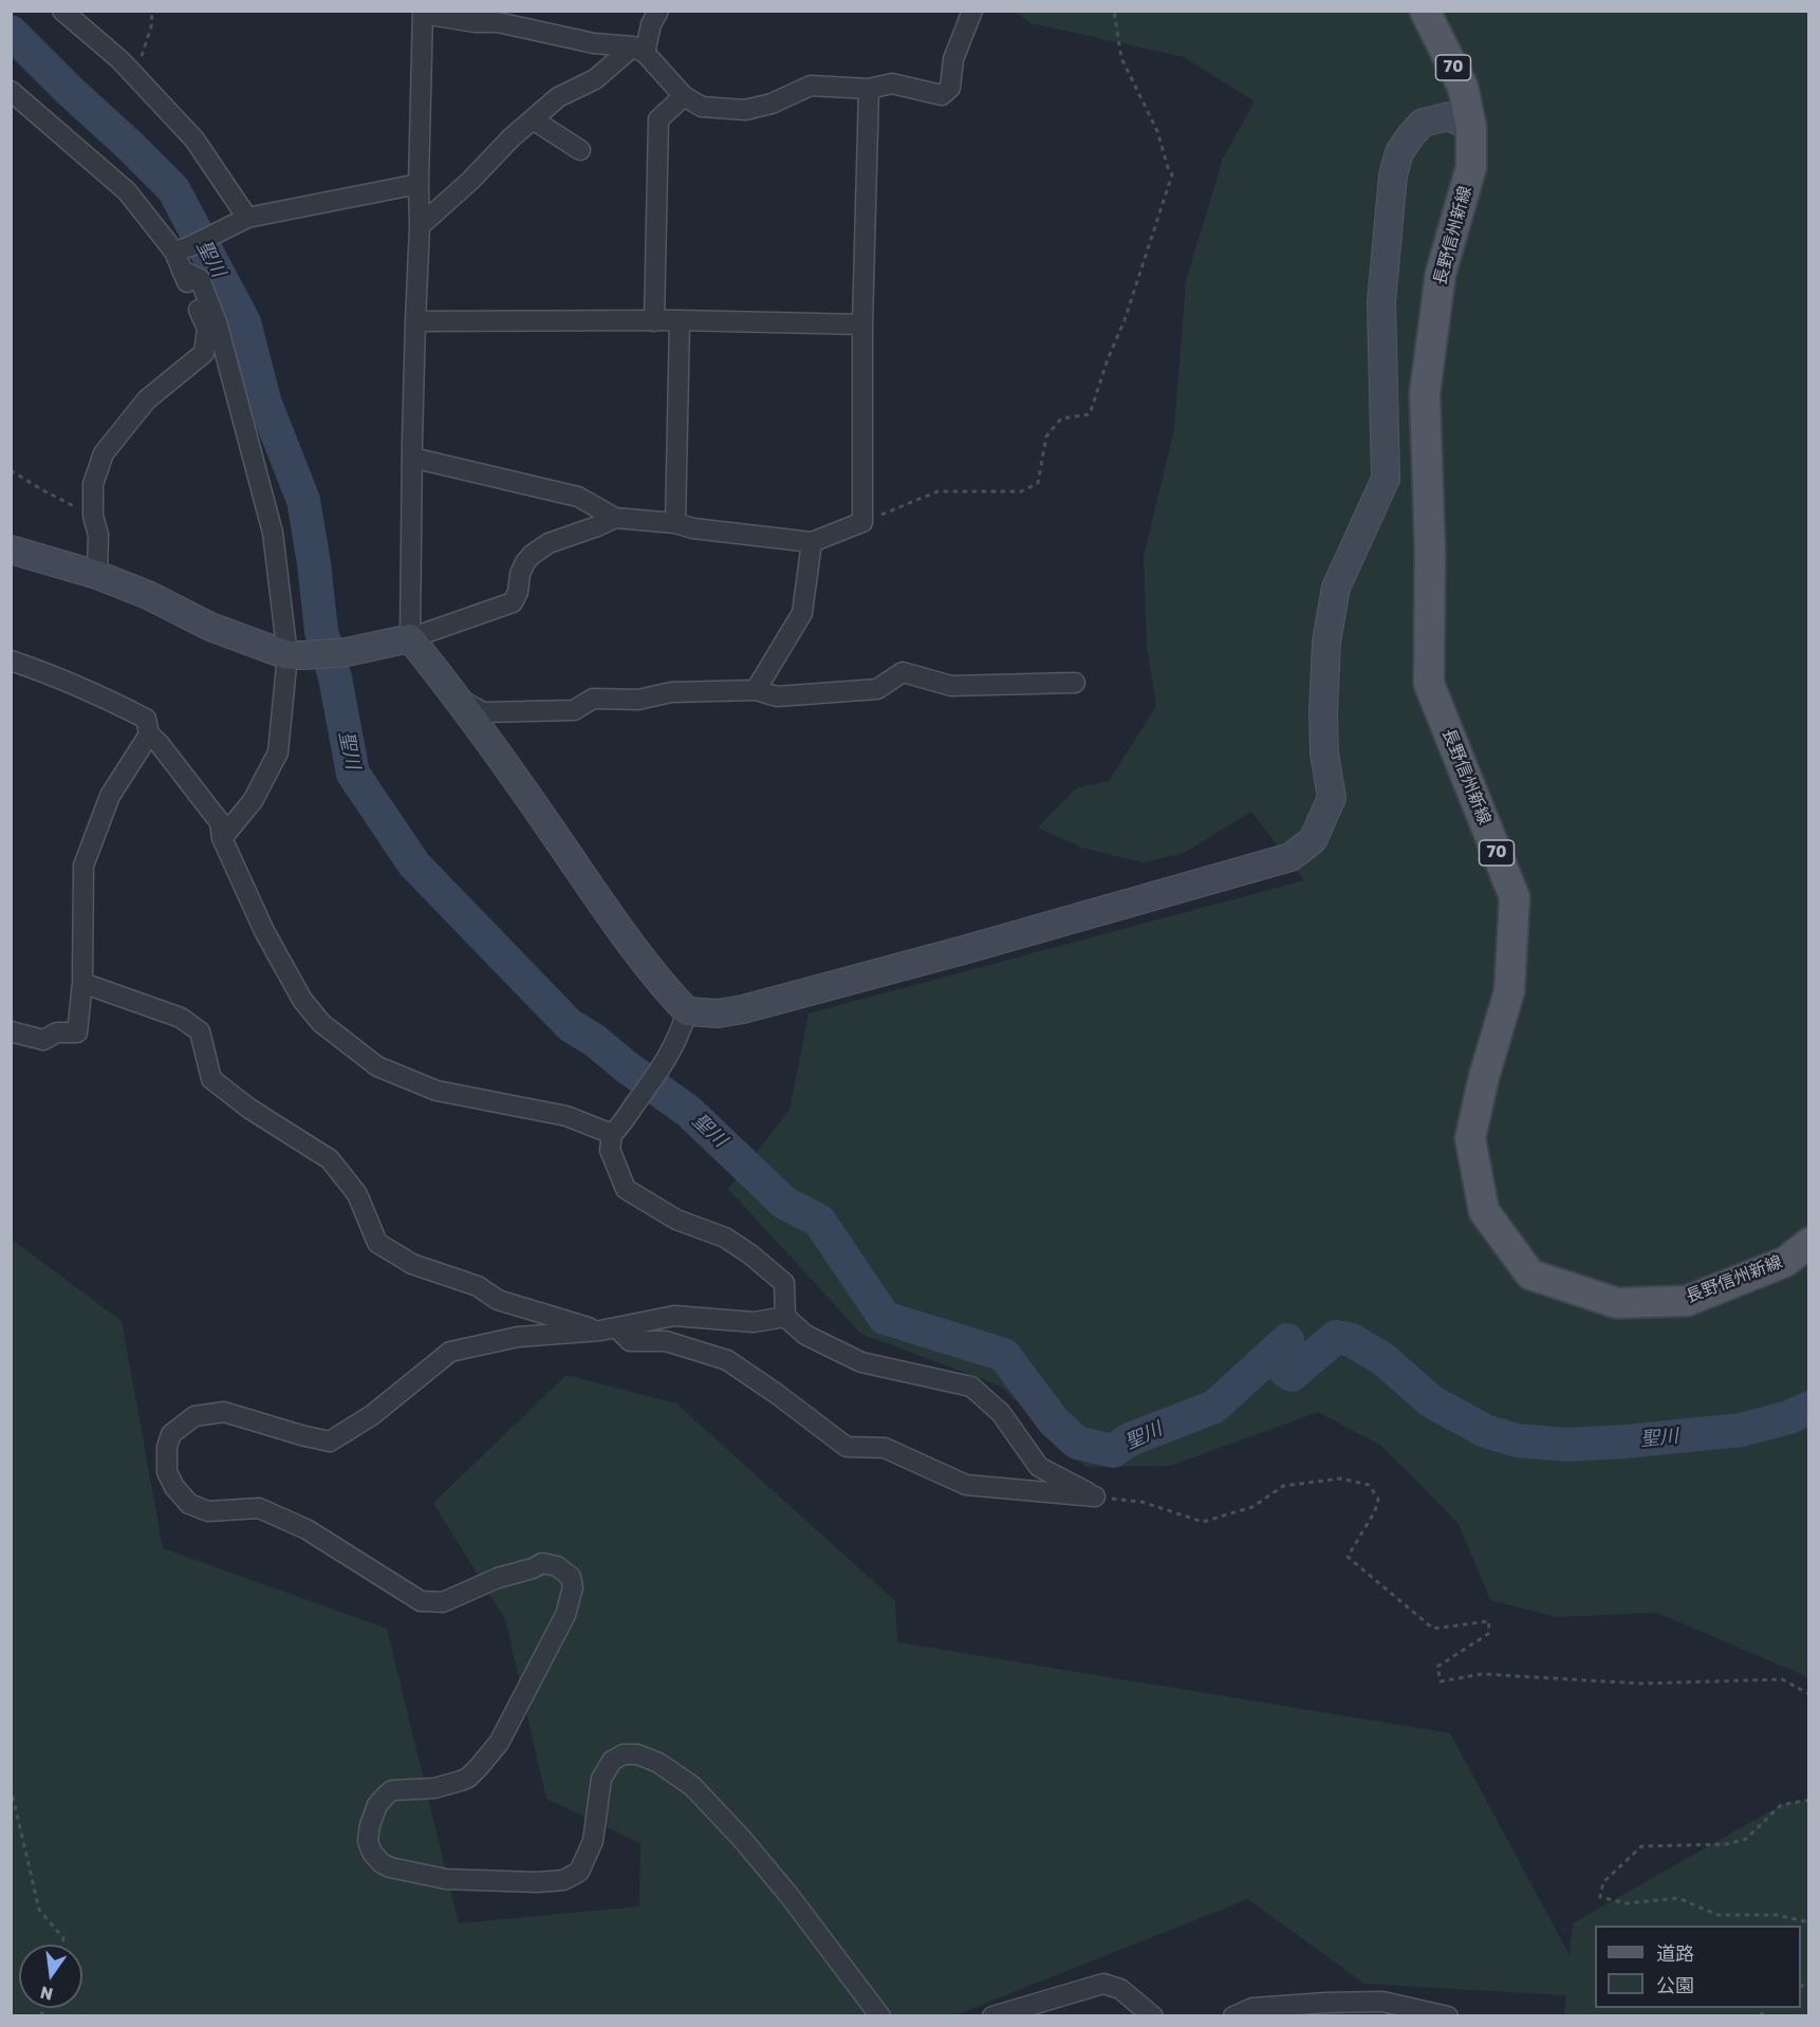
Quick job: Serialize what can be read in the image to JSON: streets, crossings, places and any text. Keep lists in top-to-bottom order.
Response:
{
  "streets": {
    "main road": ["70", "長野信州新線"]
  },
  "water": ["聖川"],
  "legend": ["道路", "公園"],
  "north": "bottom"
}
